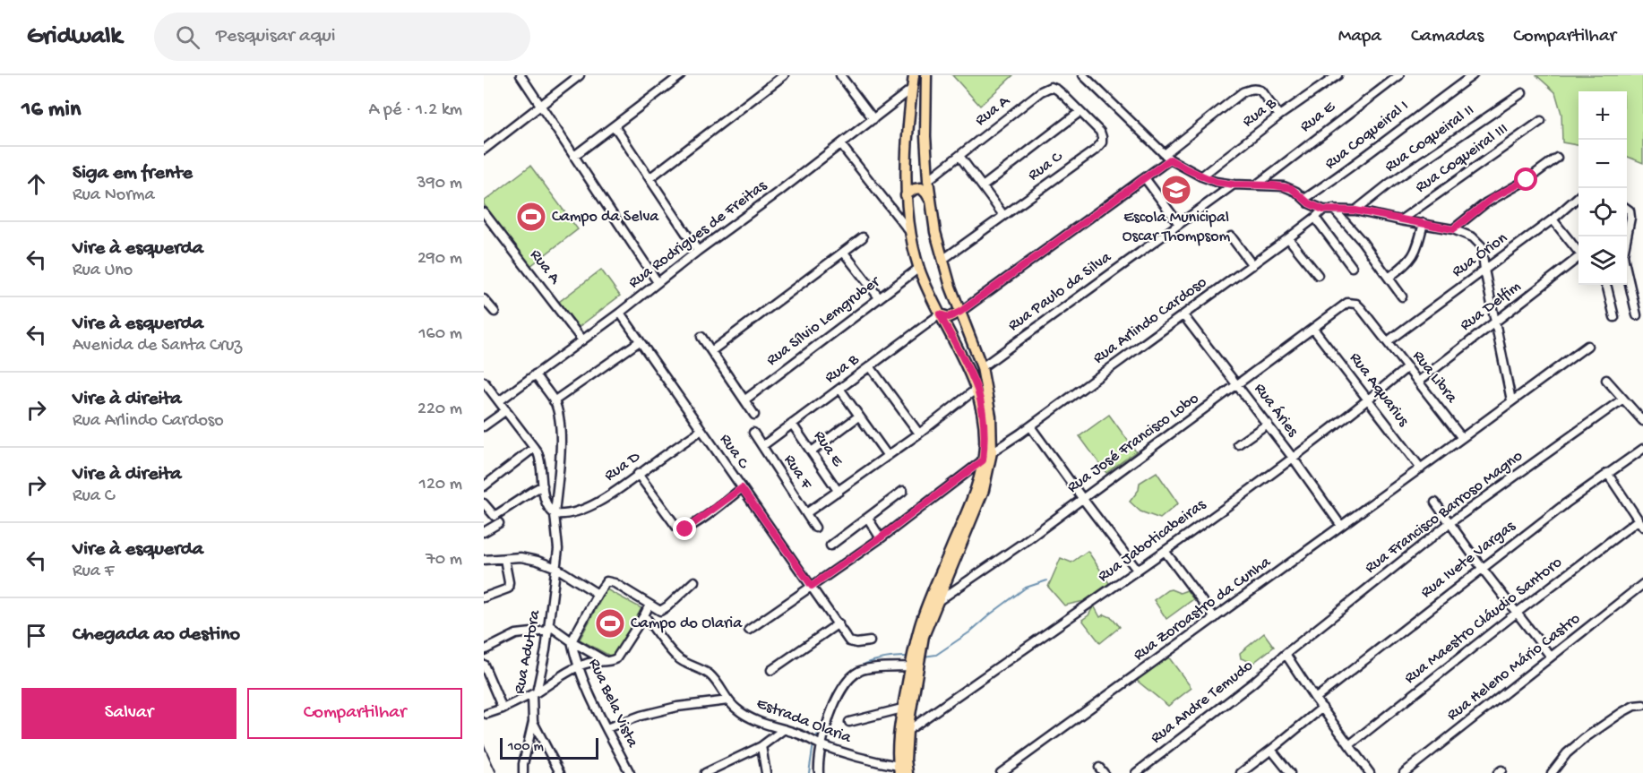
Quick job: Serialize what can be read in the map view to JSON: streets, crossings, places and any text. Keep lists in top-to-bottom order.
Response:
{
  "streets": {
    "street": [
      "Rua A",
      "Rua B",
      "Rua E",
      "Rua Coqueiral I",
      "Rua Coqueiral II",
      "Rua Coqueiral III",
      "Rua C",
      "Rua Rodrigues de Freitas",
      "Rua Órion",
      "Rua Paulo da Silva",
      "Rua Delfim",
      "Rua Arlindo Cardoso",
      "Rua Sílvio Lemgruber",
      "Rua Libra",
      "Rua Aquarius",
      "Rua Áries",
      "Rua José Francisco Lobo",
      "Rua D",
      "Rua F",
      "Rua Francisco Barroso Magno",
      "Rua Jaboticabeiras",
      "Rua Ivete Vargas",
      "Rua Zoroastro da Cunha",
      "Rua Maestro Cláudio Santoro",
      "Rua Adutora",
      "Rua Heleno Mário Castro",
      "Rua Andre Temudo",
      "Rua Bela Vista",
      "Estrada Olaria"
    ]
  },
  "crossings": [
    ["Rua A", "Rua C"],
    ["Rua A", "Rua Rodrigues de Freitas"],
    ["Rua B", "Rua E"],
    ["Rua B", "Rua F"],
    ["Rua C", "Rua Rodrigues de Freitas"],
    ["Rua C", "Rua D"],
    ["Rua Órion", "Rua Libra"],
    ["Rua Delfim", "Rua Libra"],
    ["Rua Arlindo Cardoso", "Rua Áries"],
    ["Rua Libra", "Rua José Francisco Lobo"],
    ["Rua Libra", "Rua Jaboticabeiras"],
    ["Rua Aquarius", "Rua José Francisco Lobo"],
    ["Rua Aquarius", "Rua Jaboticabeiras"],
    ["Rua Aquarius", "Rua Zoroastro da Cunha"],
    ["Rua Áries", "Rua José Francisco Lobo"],
    ["Rua Áries", "Rua Jaboticabeiras"],
    ["Rua Áries", "Rua Zoroastro da Cunha"],
    ["Rua D", "Rua Adutora"],
    ["Rua Francisco Barroso Magno", "Rua Andre Temudo"]
  ],
  "places": {
    "school or university": ["Escola Municipal Oscar Thompsom"],
    "sports": ["Campo da Selva", "Campo do Olaria"]
  },
  "scale_bar": "100 m",
  "page": {
    "header": "Gridwalk",
    "search": "Pesquisar aqui",
    "nav": ["Mapa", "Camadas", "Compartilhar"],
    "heading": ["16 min", "A pé · 1.2 km"],
    "map_buttons": ["+", "−"],
    "list": [
      ["Siga em frente", "Rua Norma", "390 m"],
      ["Vire à esquerda", "Rua Uno", "290 m"],
      ["Vire à esquerda", "Avenida de Santa Cruz", "160 m"],
      ["Vire à direita", "Rua Arlindo Cardoso", "220 m"],
      ["Vire à direita", "Rua C", "120 m"],
      ["Vire à esquerda", "Rua F", "70 m"],
      "Chegada ao destino"
    ],
    "buttons": ["Salvar", "Compartilhar"],
    "scale": "100 m"
  }
}
